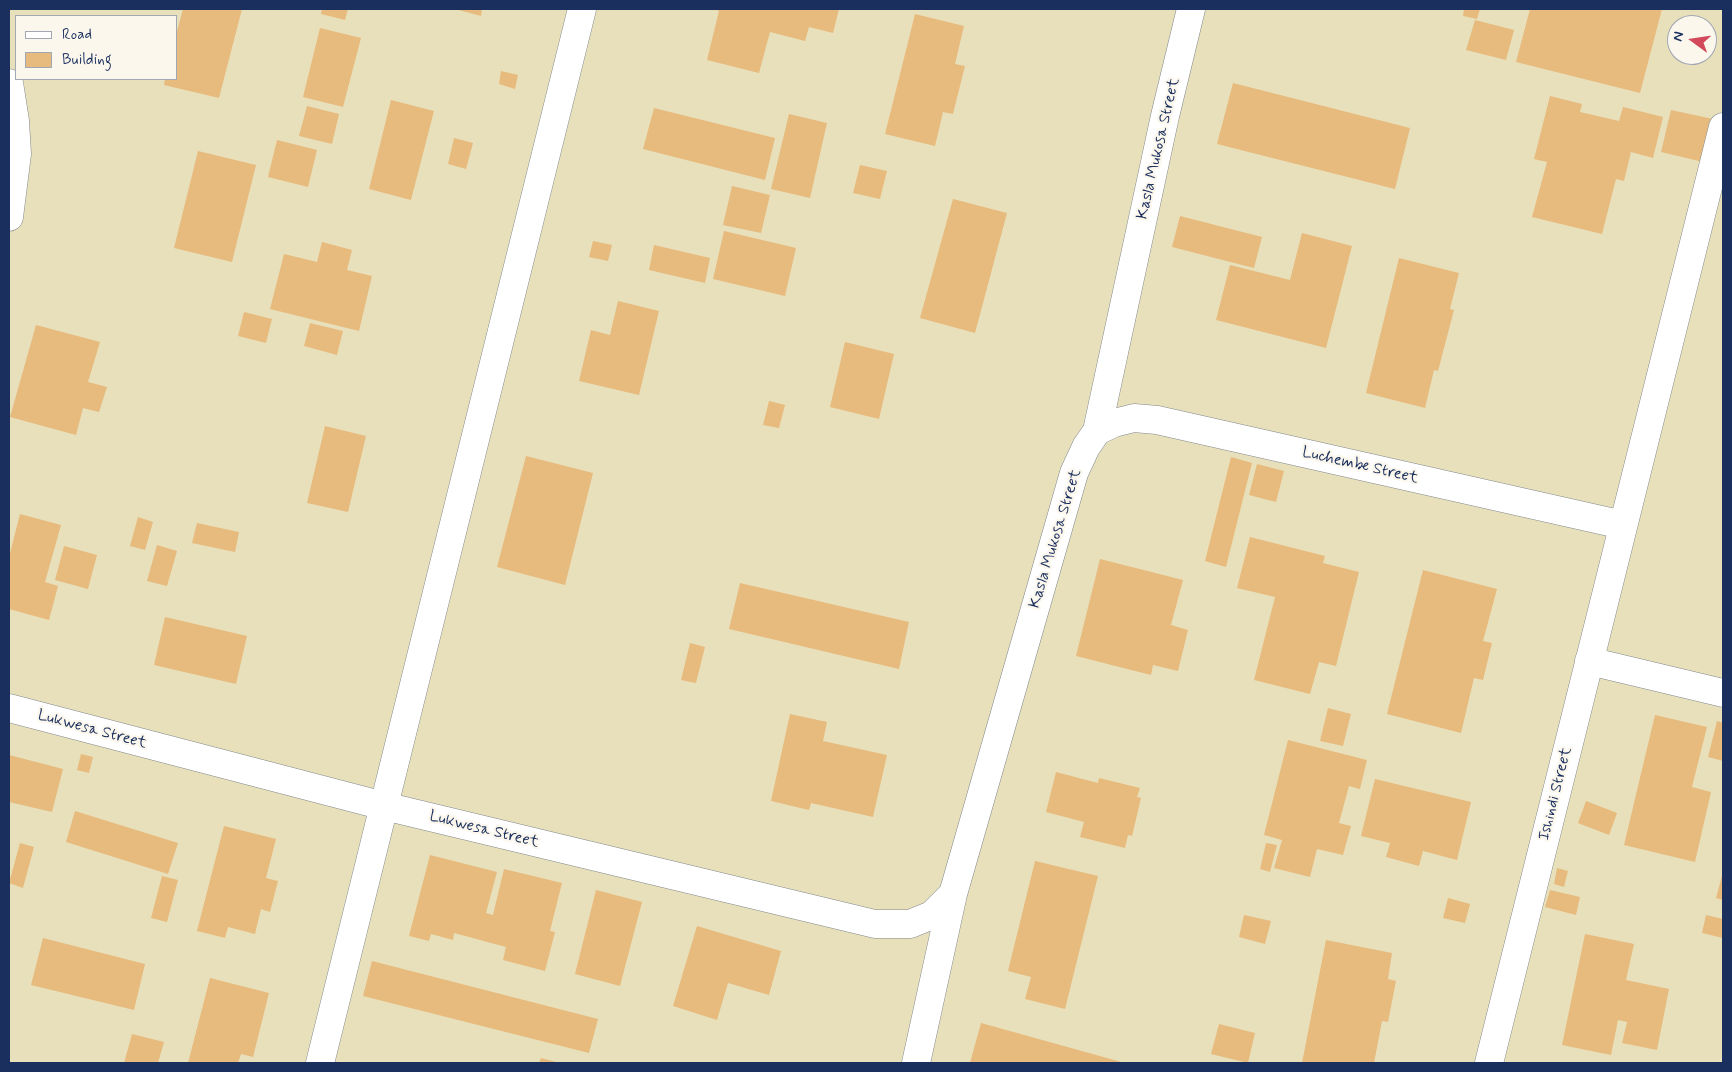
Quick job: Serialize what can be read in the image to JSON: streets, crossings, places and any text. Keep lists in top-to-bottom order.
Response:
{
  "streets": {
    "street": [
      "Kasla Mukosa Street",
      "Luchembe Street",
      "Lukwesa Street",
      "Ishindi Street"
    ]
  },
  "crossings": [
    ["Kasla Mukosa Street", "Luchembe Street"],
    ["Kasla Mukosa Street", "Lukwesa Street"],
    ["Luchembe Street", "Ishindi Street"]
  ],
  "legend": ["Road", "Building"],
  "north": "left"
}
